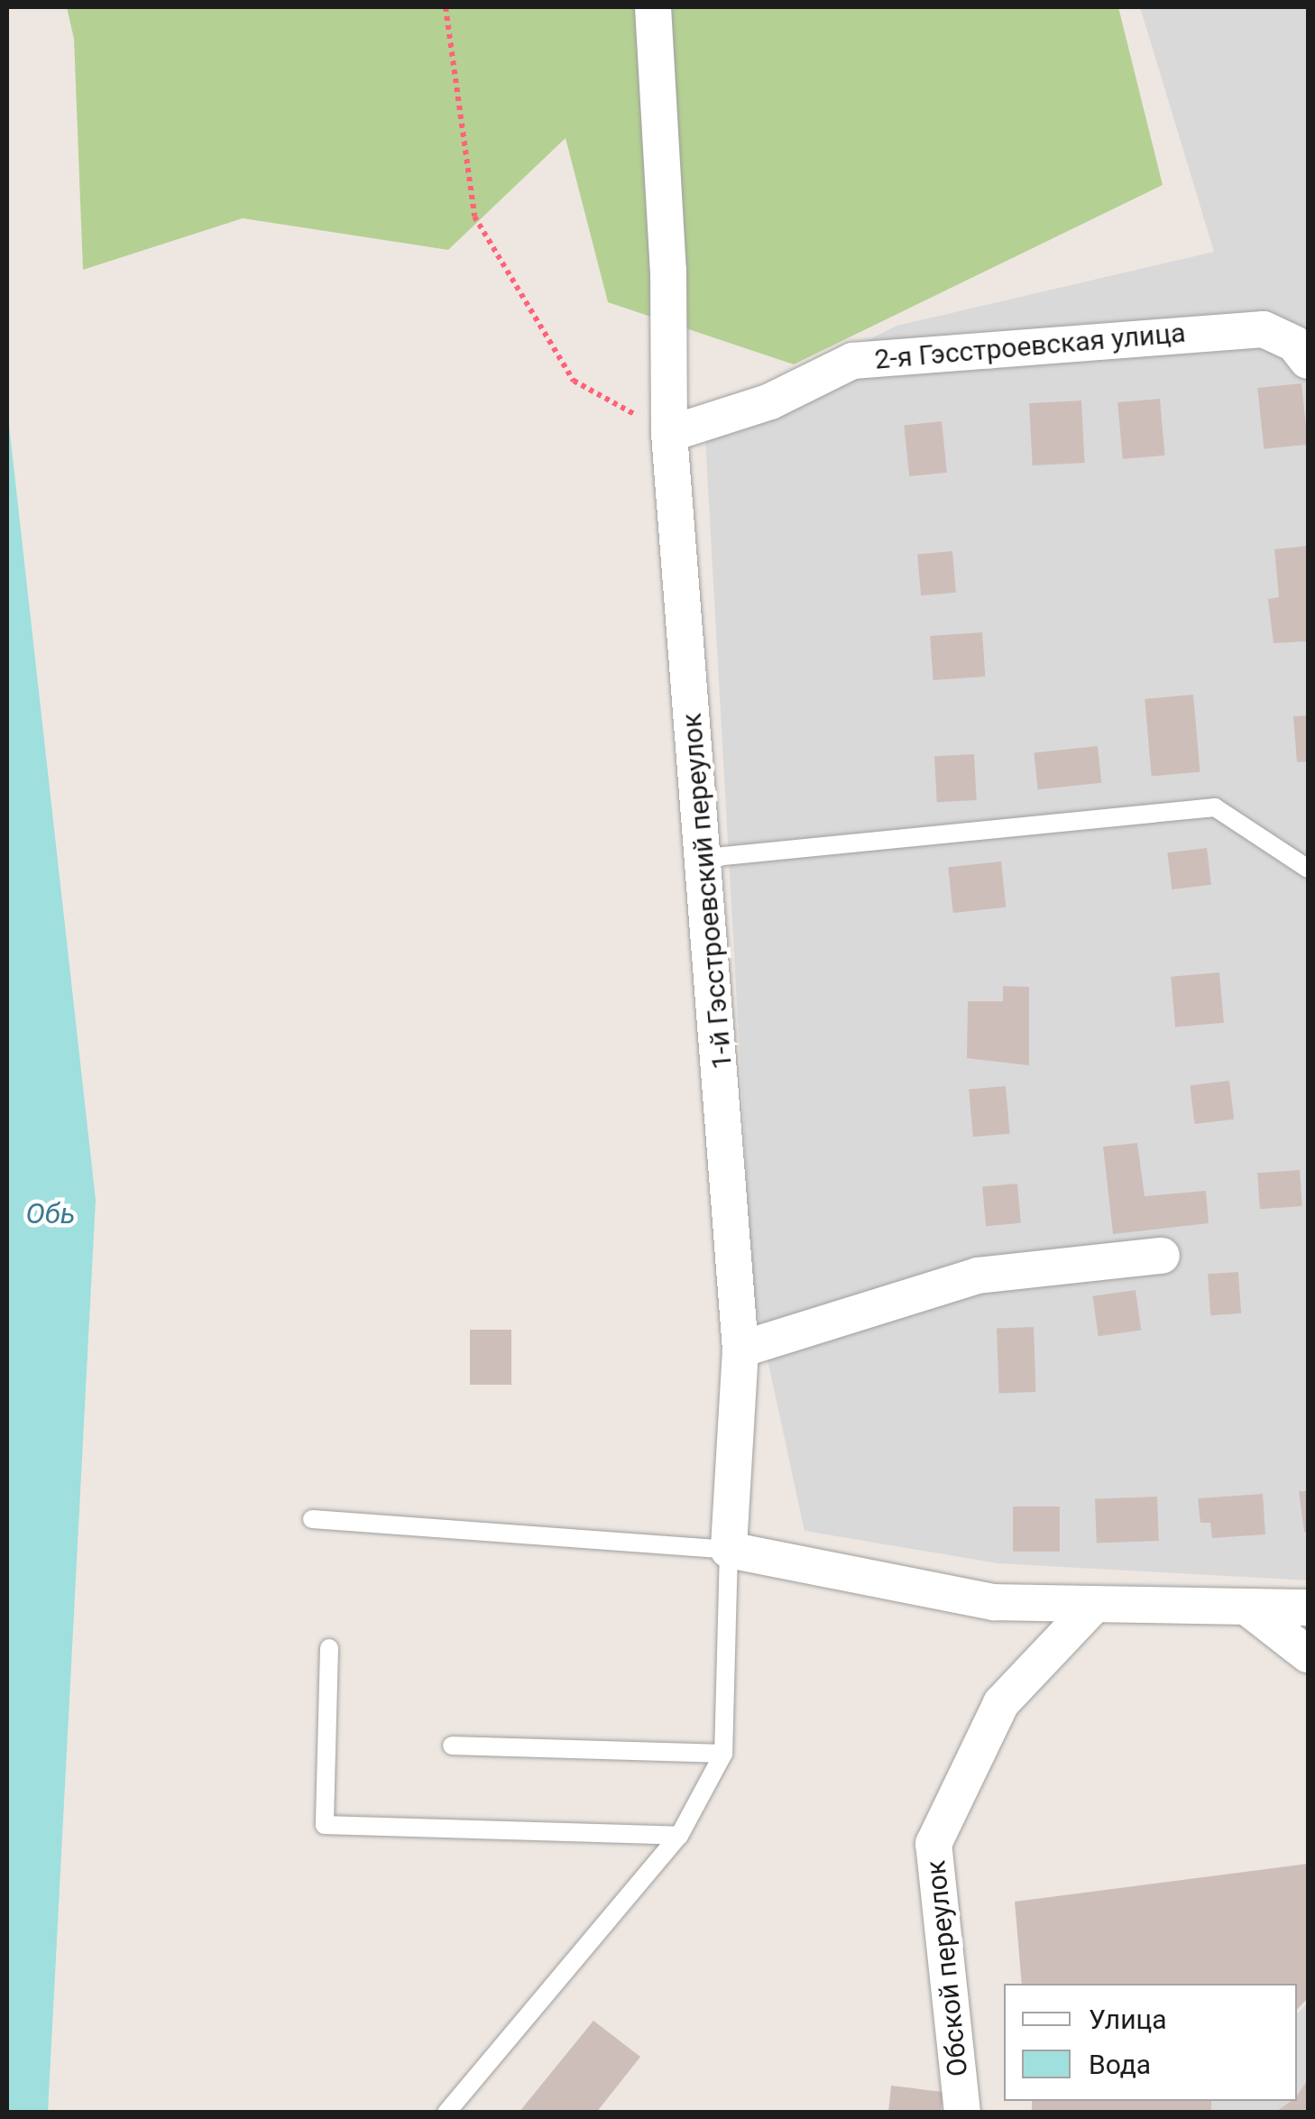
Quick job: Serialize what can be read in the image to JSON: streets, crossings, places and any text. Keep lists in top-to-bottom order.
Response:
{
  "streets": {
    "street": ["2-я Гэсстроевская улица", "1-й Гэсстроевский переулок", "Обской переулок"]
  },
  "crossings": [
    ["2-я Гэсстроевская улица", "1-й Гэсстроевский переулок"]
  ],
  "water": ["Обь"],
  "legend": ["Улица", "Вода"]
}
